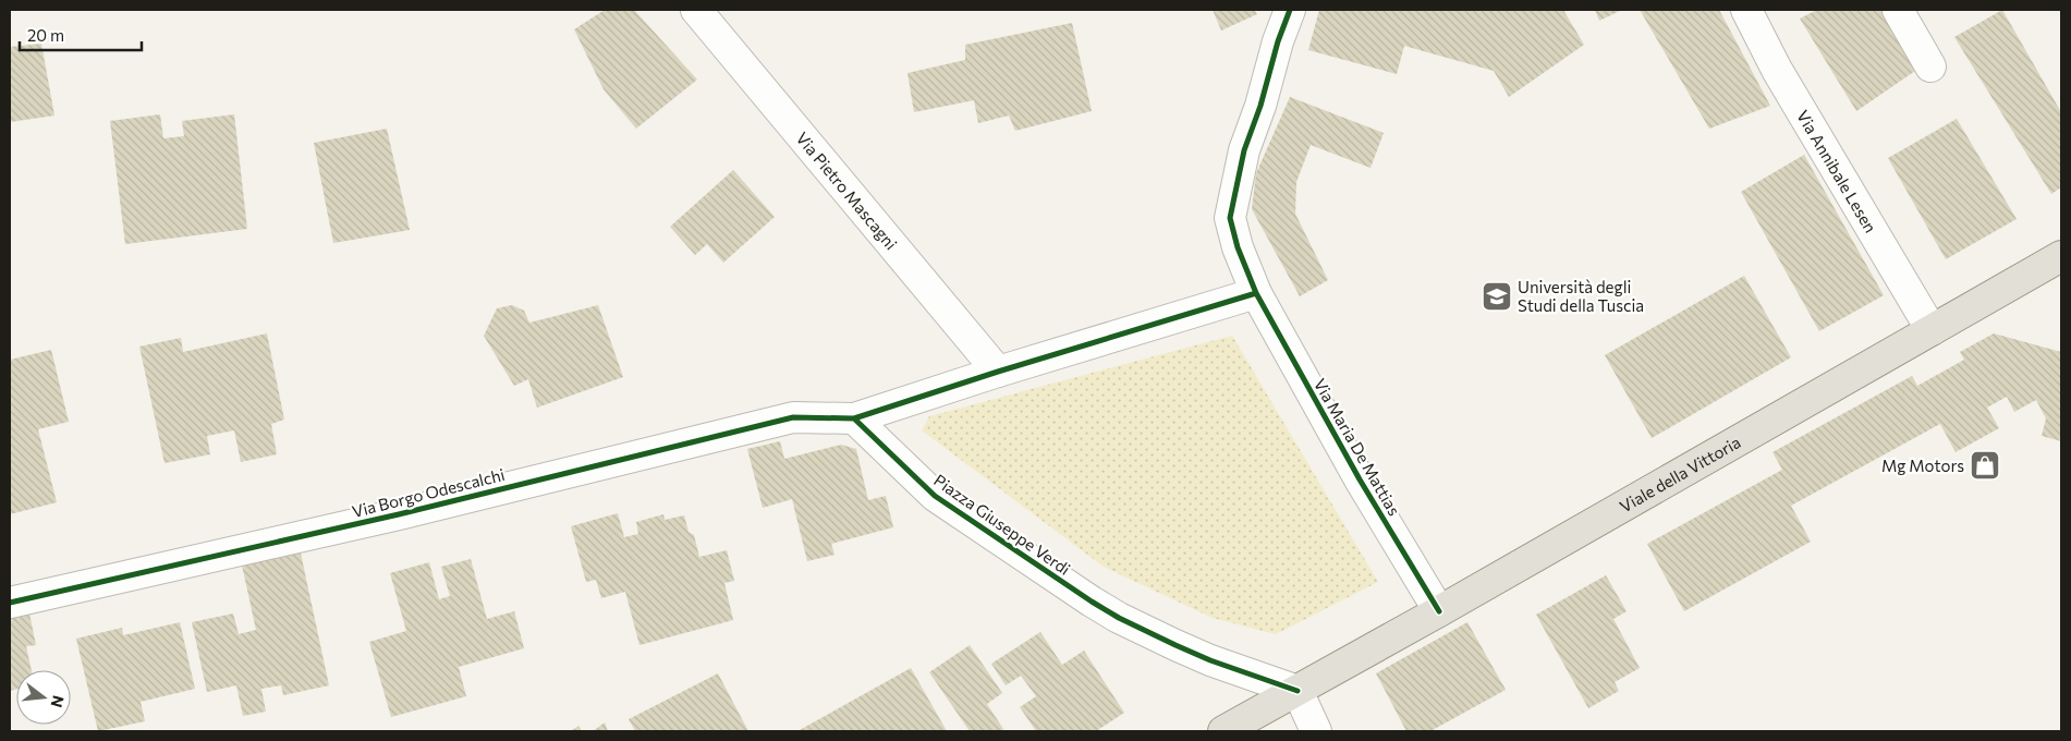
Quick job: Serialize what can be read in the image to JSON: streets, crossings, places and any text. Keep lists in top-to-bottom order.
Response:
{
  "streets": {
    "main road": ["Viale della Vittoria"],
    "street": [
      "Via Annibale Lesen",
      "Via Pietro Mascagni",
      "Via Maria De Mattias",
      "Via Borgo Odescalchi",
      "Piazza Giuseppe Verdi"
    ]
  },
  "crossings": [
    ["Via Annibale Lesen", "Viale della Vittoria"],
    ["Via Maria De Mattias", "Viale della Vittoria"],
    ["Viale della Vittoria", "Piazza Giuseppe Verdi"],
    ["Via Borgo Odescalchi", "Piazza Giuseppe Verdi"]
  ],
  "places": {
    "school or university": ["Università degli Studi della Tuscia"],
    "shop": ["Mg Motors"]
  },
  "scale_bar": "20 m",
  "north": "right"
}
